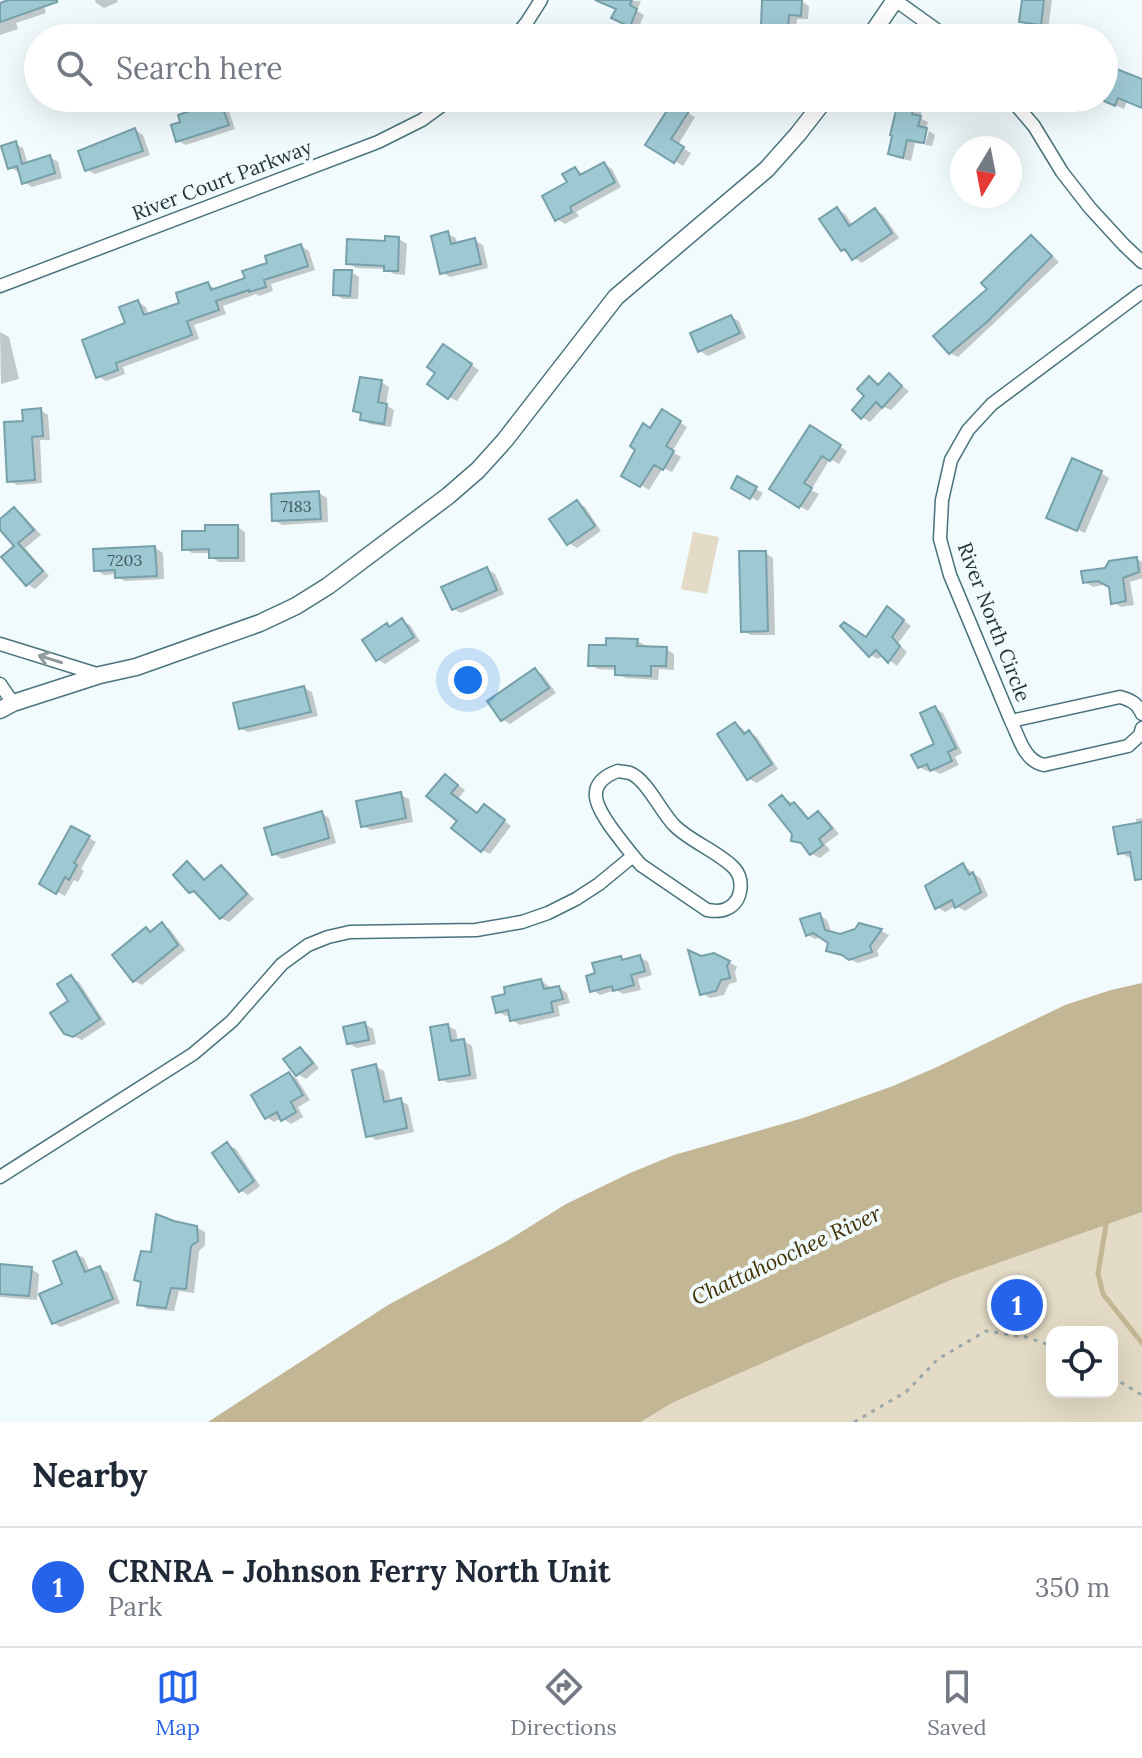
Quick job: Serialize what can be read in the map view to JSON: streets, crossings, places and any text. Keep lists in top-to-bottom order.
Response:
{
  "streets": {
    "street": ["River Court Parkway", "River North Circle"]
  },
  "water": ["Chattahoochee River"],
  "house_numbers": ["7183", "7203"],
  "north": "bottom",
  "page": {
    "search": "Search here",
    "pins": "1",
    "heading": "Nearby",
    "list": [
      {
        "mark": "1",
        "name": "CRNRA - Johnson Ferry North Unit",
        "note": "Park",
        "value": "350 m"
      }
    ],
    "nav": ["Map", "Directions", "Saved"]
  }
}
